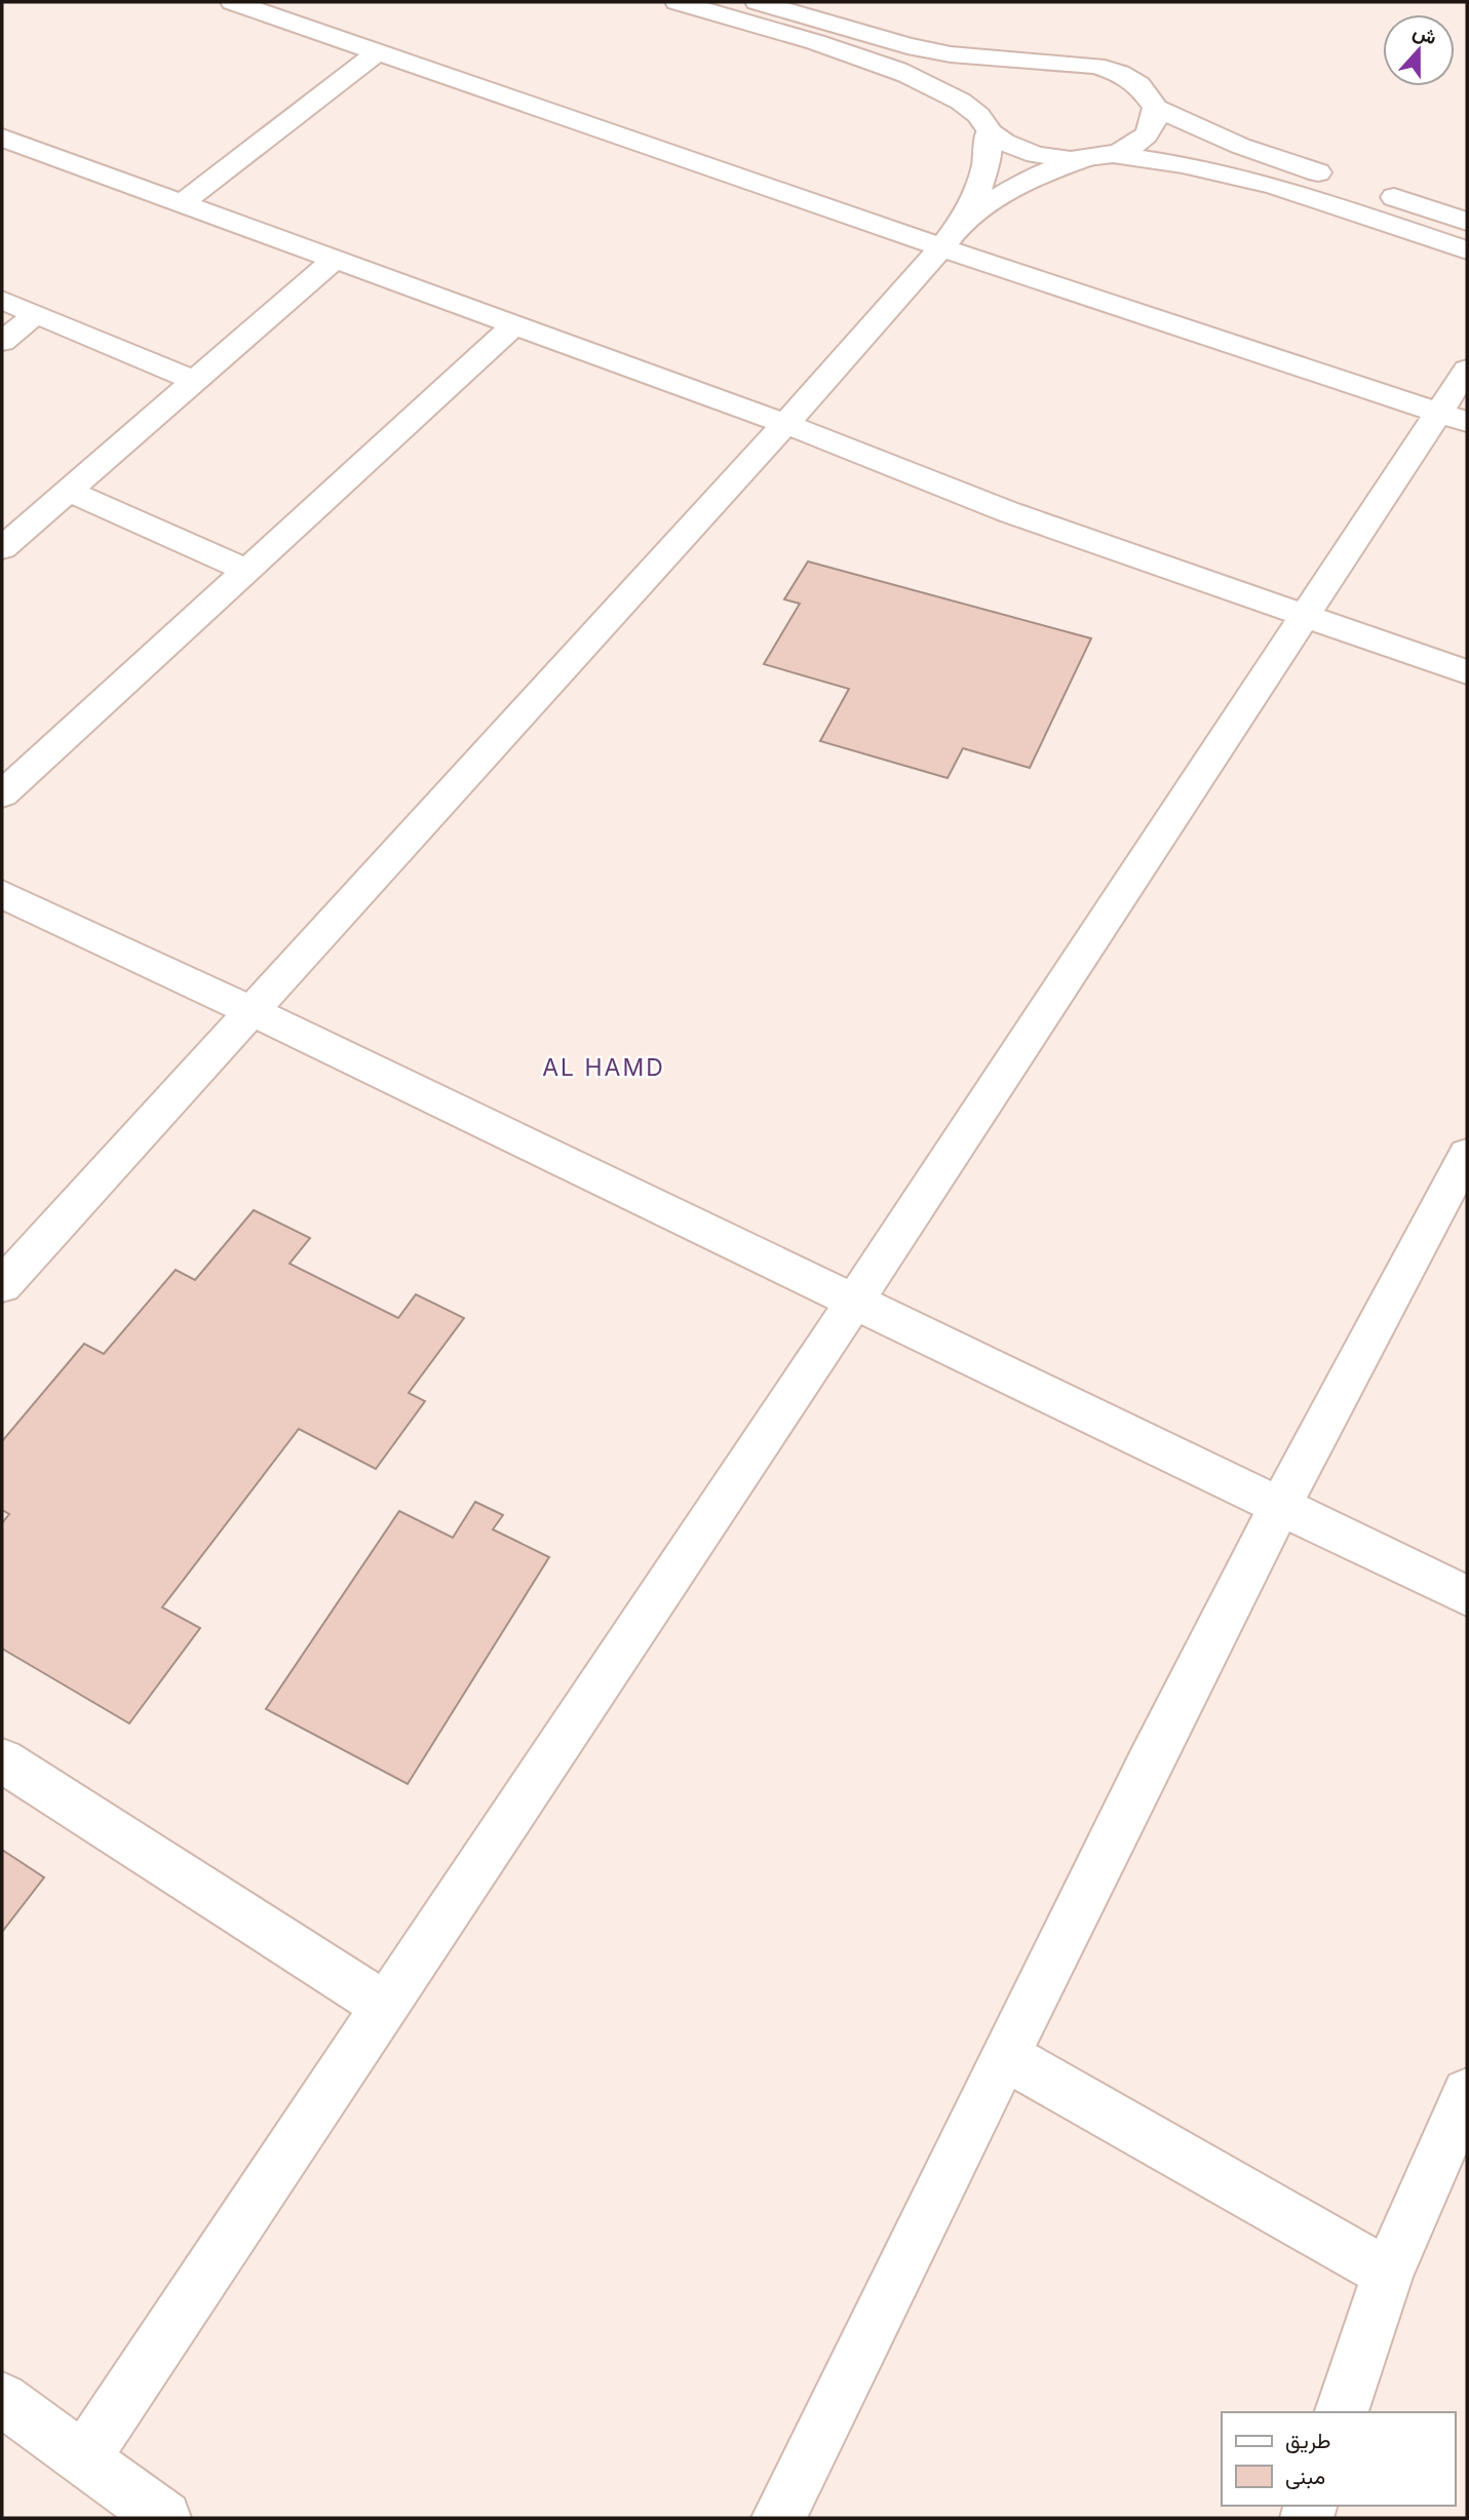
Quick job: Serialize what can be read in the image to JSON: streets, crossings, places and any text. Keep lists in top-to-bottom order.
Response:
{
  "districts": ["AL HAMD"],
  "legend": ["طريق", "مبنى"],
  "north": "top"
}
